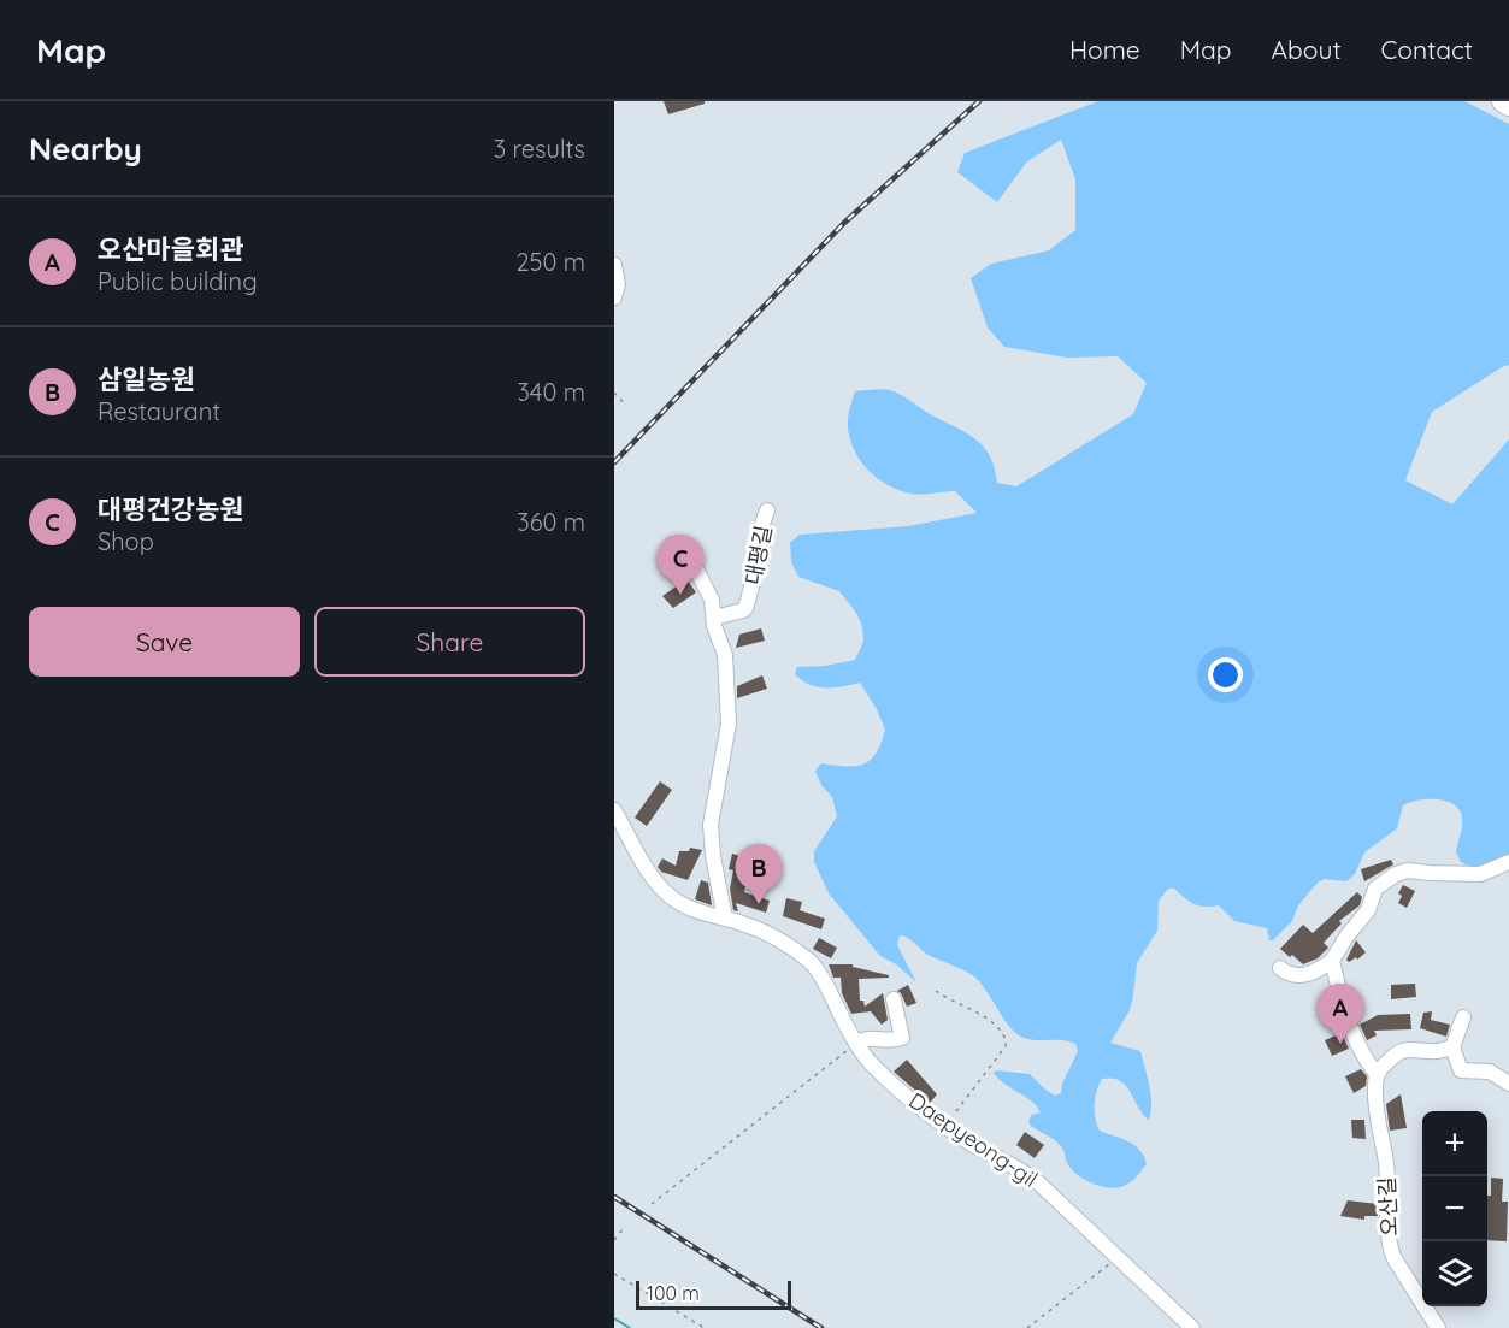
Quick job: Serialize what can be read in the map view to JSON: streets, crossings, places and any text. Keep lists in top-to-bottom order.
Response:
{
  "streets": {
    "lane": ["대평길", "Daepyeong-gil", "오산길"]
  },
  "scale_bar": "100 m",
  "page": {
    "header": "Map",
    "nav": [
      "Home",
      "Map",
      "About",
      "Contact"
    ],
    "heading": ["Nearby", "3 results"],
    "list": [
      {
        "mark": "A",
        "name": "오산마을회관",
        "note": "Public building",
        "value": "250 m"
      },
      {
        "mark": "B",
        "name": "삼일농원",
        "note": "Restaurant",
        "value": "340 m"
      },
      {
        "mark": "C",
        "name": "대평건강농원",
        "note": "Shop",
        "value": "360 m"
      }
    ],
    "pins": ["C", "B", "A"],
    "buttons": ["Save", "Share"],
    "map_buttons": ["+", "−"],
    "scale": "100 m"
  }
}
